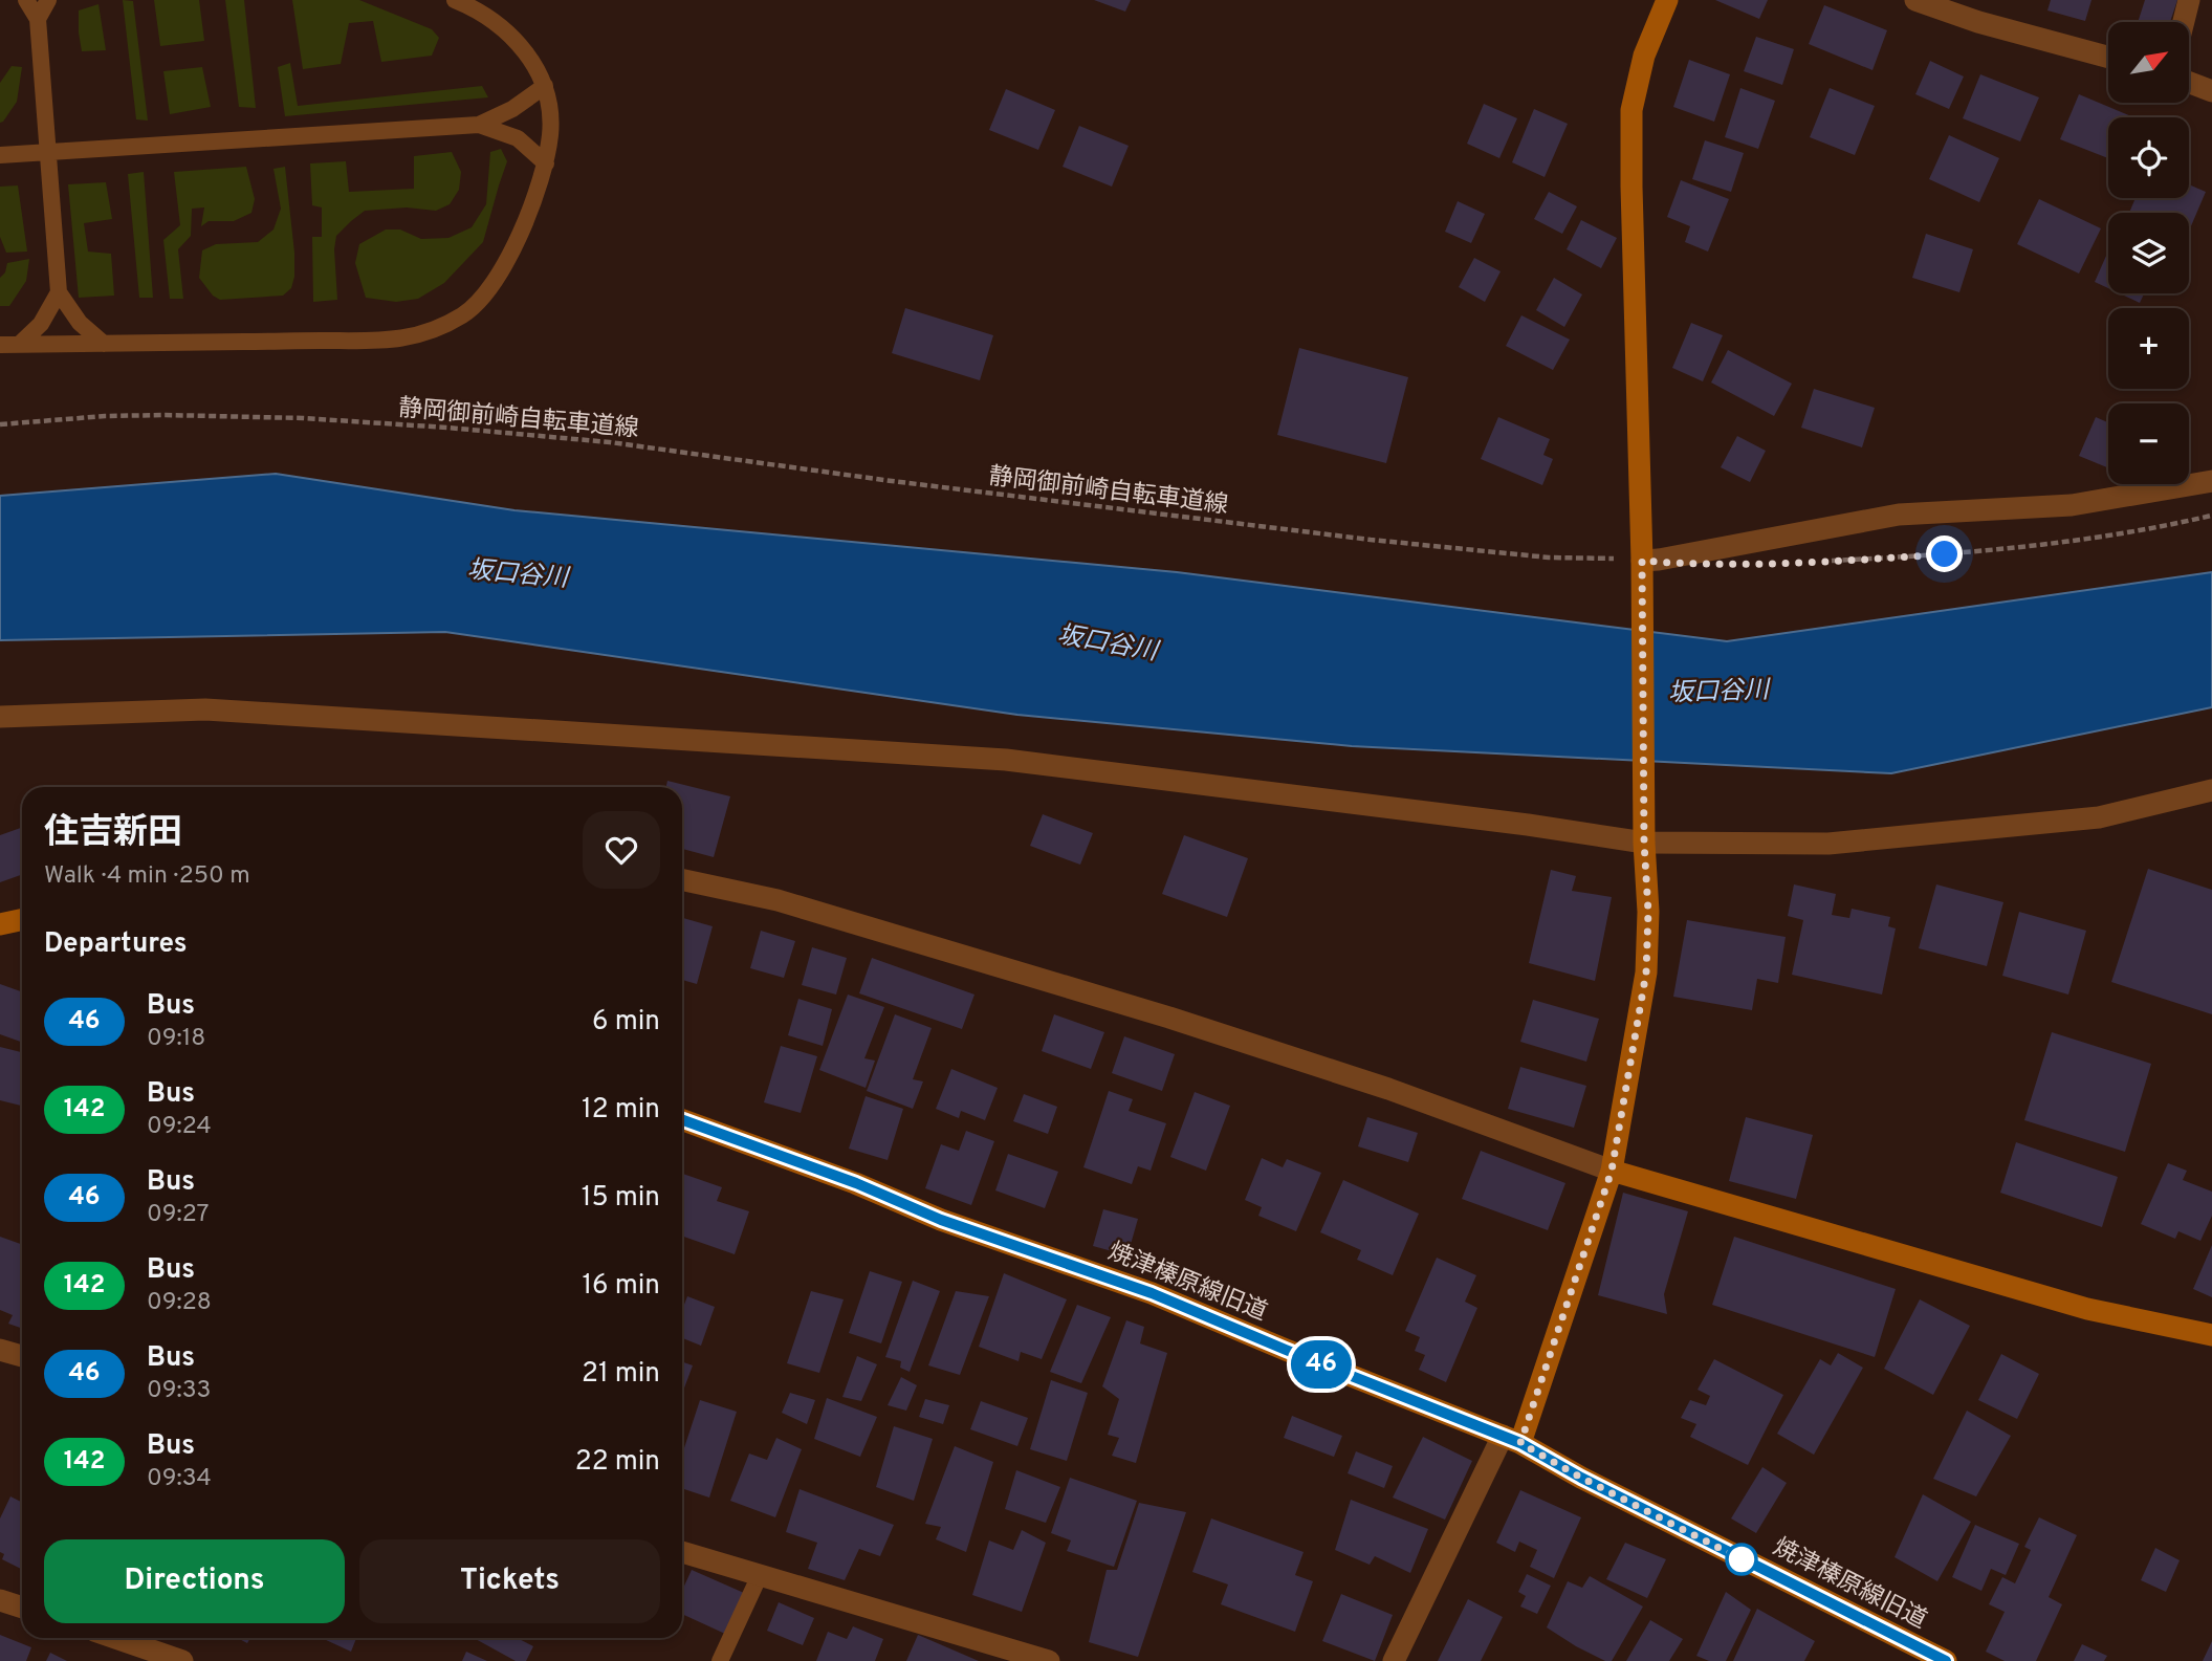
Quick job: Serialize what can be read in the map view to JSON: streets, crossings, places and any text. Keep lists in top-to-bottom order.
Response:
{
  "streets": {
    "street": ["焼津榛原線旧道"],
    "path": ["静岡御前崎自転車道線"]
  },
  "water": ["坂口谷川"],
  "lines": ["bus line 46"],
  "north": "top right",
  "page": {
    "on_map": "46",
    "map_buttons": ["+", "−"],
    "heading": [
      ["住吉新田", "Walk · 4 min · 250 m"],
      "Departures"
    ],
    "list": [
      {
        "mark": "46",
        "name": "Bus",
        "note": "09:18",
        "value": "6 min"
      },
      {
        "mark": "142",
        "name": "Bus",
        "note": "09:24",
        "value": "12 min"
      },
      {
        "mark": "46",
        "name": "Bus",
        "note": "09:27",
        "value": "15 min"
      },
      {
        "mark": "142",
        "name": "Bus",
        "note": "09:28",
        "value": "16 min"
      },
      {
        "mark": "46",
        "name": "Bus",
        "note": "09:33",
        "value": "21 min"
      },
      {
        "mark": "142",
        "name": "Bus",
        "note": "09:34",
        "value": "22 min"
      }
    ],
    "buttons": ["Directions", "Tickets"]
  }
}
